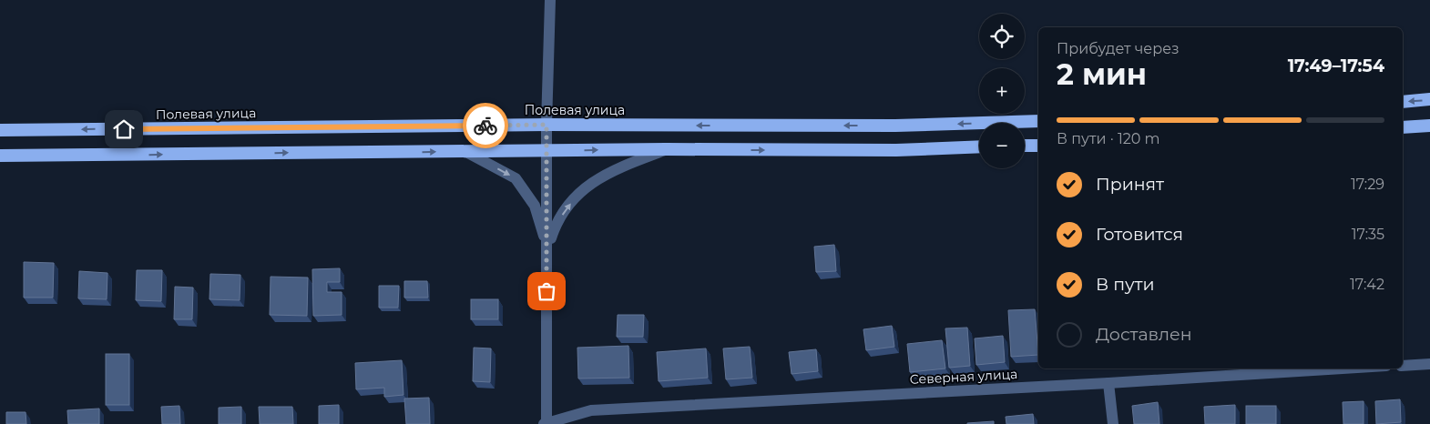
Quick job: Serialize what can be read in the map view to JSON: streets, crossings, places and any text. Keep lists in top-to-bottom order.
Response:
{
  "streets": {
    "highway": ["Полевая улица"],
    "street": ["Северная улица"]
  },
  "page": {
    "map_buttons": ["+", "−"],
    "heading": ["2 мин", "Прибудет через", "17:49–17:54"],
    "bar": "В пути · 120 m",
    "list": [
      ["Принят", "17:29"],
      ["Готовится", "17:35"],
      ["В пути", "17:42"],
      "Доставлен"
    ]
  }
}
